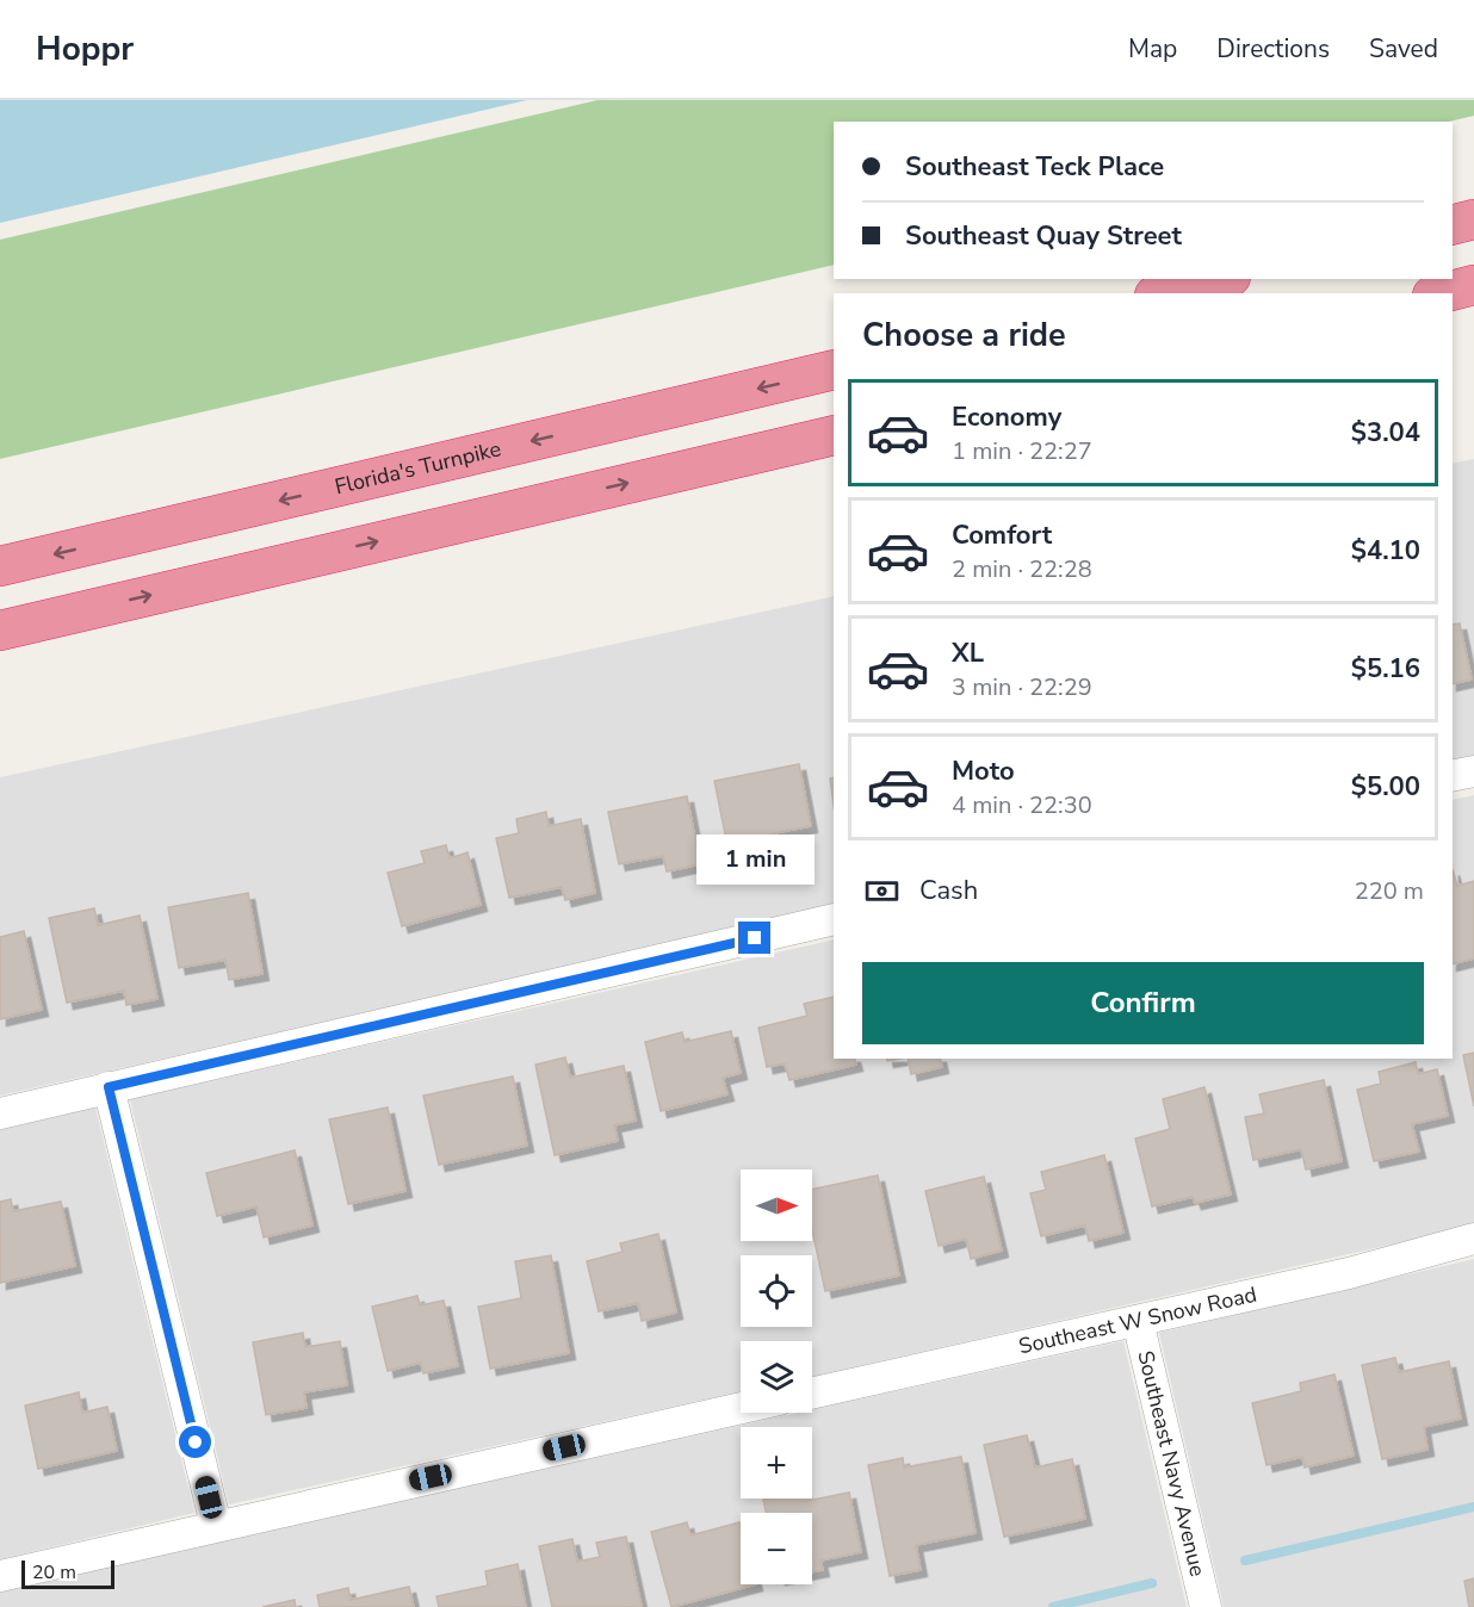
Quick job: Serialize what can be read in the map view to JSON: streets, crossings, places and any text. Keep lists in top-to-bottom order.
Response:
{
  "streets": {
    "highway": ["Florida's Turnpike"],
    "street": ["Southeast W Snow Road", "Southeast Navy Avenue"]
  },
  "crossings": [
    ["Southeast W Snow Road", "Southeast Navy Avenue"]
  ],
  "scale_bar": "20 m",
  "north": "right",
  "page": {
    "header": "Hoppr",
    "nav": ["Map", "Directions", "Saved"],
    "banner": ["Southeast Teck Place", "Southeast Quay Street"],
    "heading": "Choose a ride",
    "list": [
      {
        "name": "Economy",
        "note": "1 min · 22:27",
        "value": "$3.04"
      },
      {
        "name": "Comfort",
        "note": "2 min · 22:28",
        "value": "$4.10"
      },
      {
        "name": "XL",
        "note": "3 min · 22:29",
        "value": "$5.16"
      },
      {
        "name": "Moto",
        "note": "4 min · 22:30",
        "value": "$5.00"
      }
    ],
    "bubble": "1 min",
    "pay": ["Cash", "220 m"],
    "buttons": "Confirm",
    "map_buttons": ["+", "−"],
    "scale": "20 m"
  }
}
